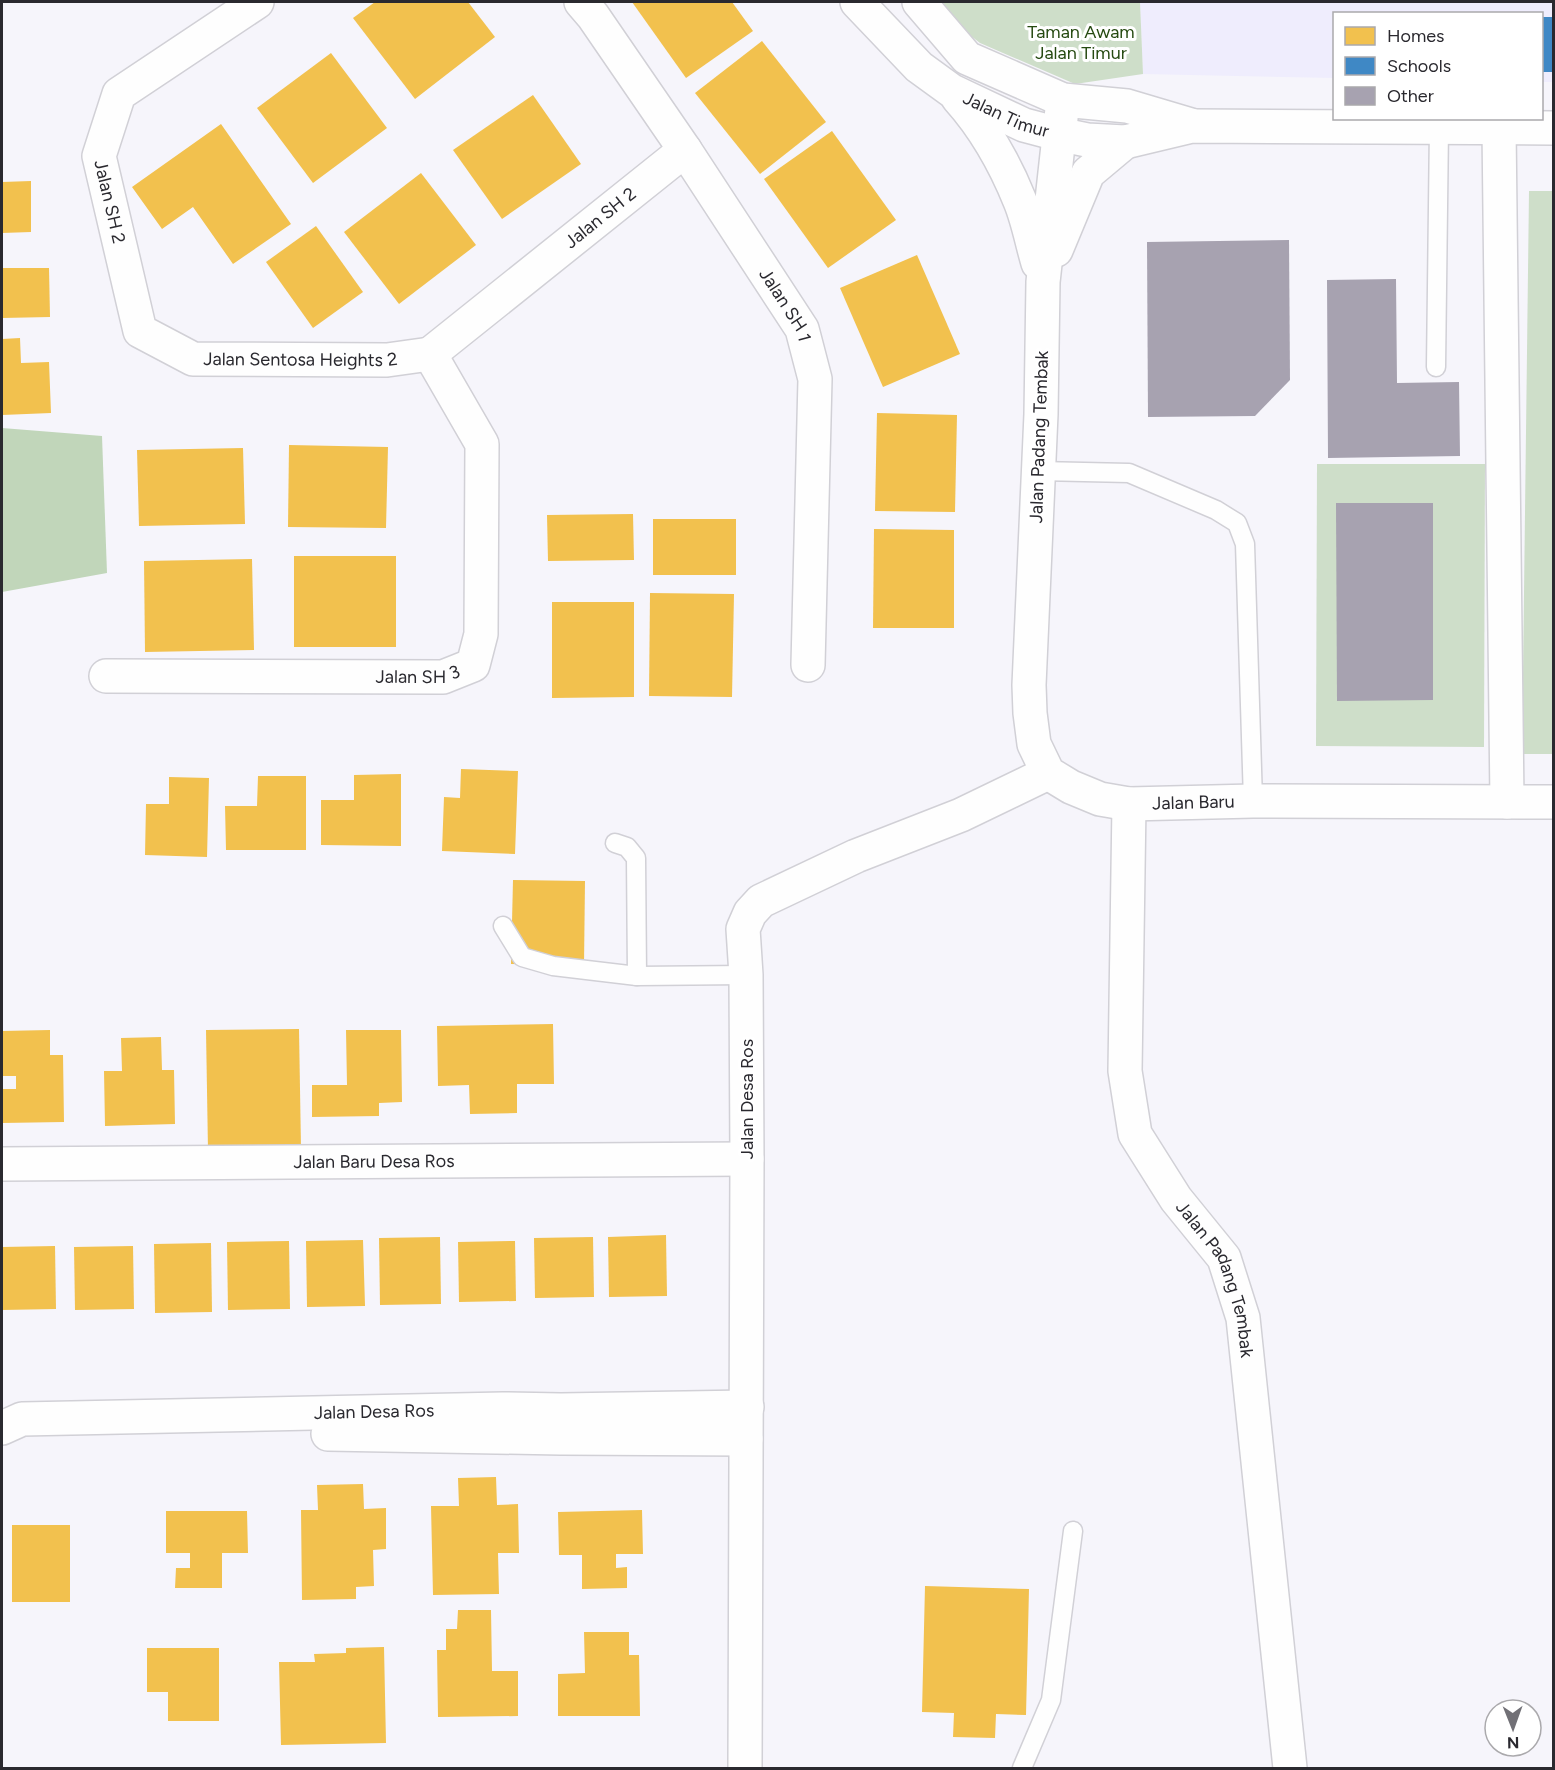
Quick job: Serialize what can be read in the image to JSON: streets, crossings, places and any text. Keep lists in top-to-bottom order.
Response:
{
  "streets": {
    "street": [
      "Jalan Timur",
      "Jalan SH 2",
      "Jalan SH 1",
      "Jalan Sentosa Heights 2",
      "Jalan Padang Tembak",
      "Jalan SH 3",
      "Jalan Baru",
      "Jalan Desa Ros",
      "Jalan Baru Desa Ros"
    ]
  },
  "crossings": [
    ["Jalan Timur", "Jalan Padang Tembak"],
    ["Jalan SH 2", "Jalan SH 1"],
    ["Jalan SH 2", "Jalan Sentosa Heights 2"],
    ["Jalan SH 2", "Jalan SH 3"],
    ["Jalan Sentosa Heights 2", "Jalan SH 3"],
    ["Jalan Padang Tembak", "Jalan Baru"],
    ["Jalan Padang Tembak", "Jalan Desa Ros"],
    ["Jalan Baru", "Jalan Desa Ros"],
    ["Jalan Desa Ros", "Jalan Baru Desa Ros"]
  ],
  "parks": ["Taman Awam Jalan Timur"],
  "legend": ["Homes", "Schools", "Other"],
  "north": "bottom"
}
